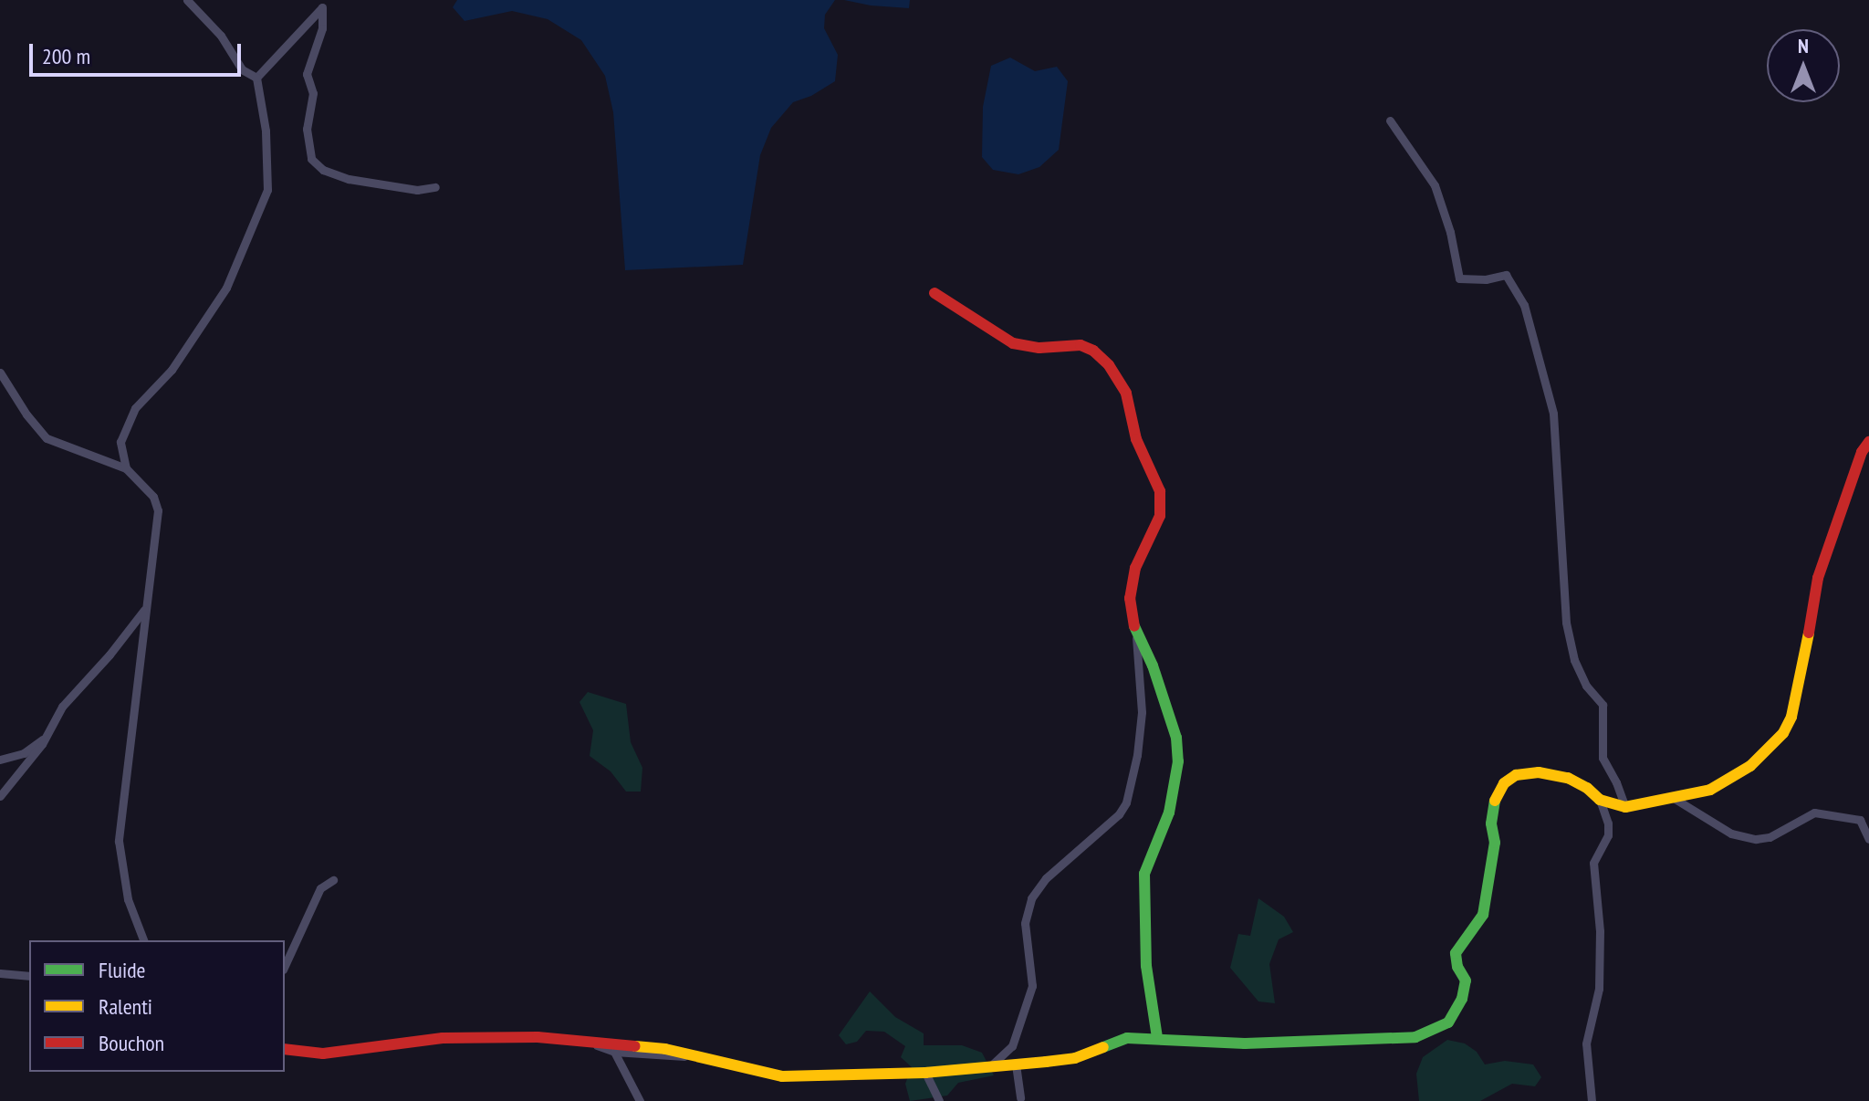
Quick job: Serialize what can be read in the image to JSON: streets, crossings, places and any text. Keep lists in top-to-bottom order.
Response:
{
  "legend": ["Fluide", "Ralenti", "Bouchon"],
  "scale_bar": "200 m",
  "north": "top"
}
